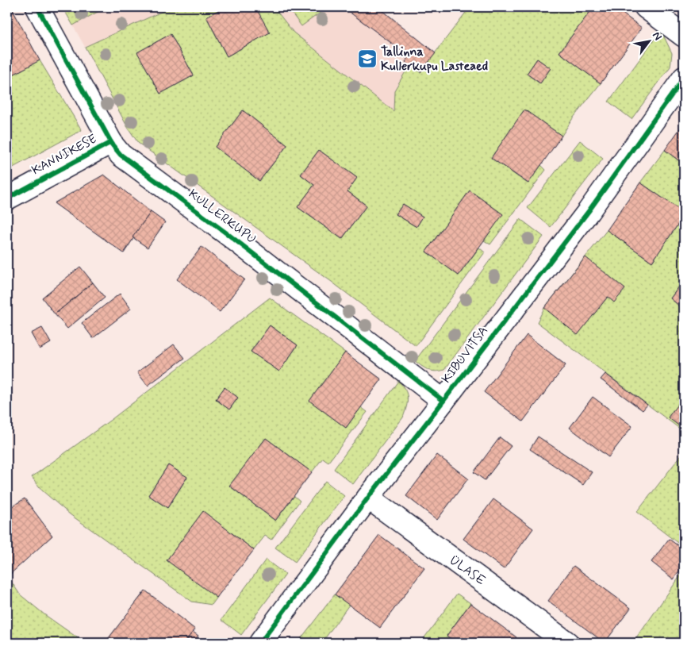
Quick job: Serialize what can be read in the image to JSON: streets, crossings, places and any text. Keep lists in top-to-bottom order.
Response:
{
  "streets": {
    "street": [
      "KANNIKESE",
      "KULLERKUPU",
      "KIBUVITSA",
      "ÜLASE"
    ]
  },
  "crossings": [
    ["KANNIKESE", "KULLERKUPU"],
    ["KULLERKUPU", "KIBUVITSA"],
    ["KIBUVITSA", "ÜLASE"]
  ],
  "places": {
    "school or university": ["Tallinna Kullerkupu Lasteaed"]
  },
  "north": "top right"
}
